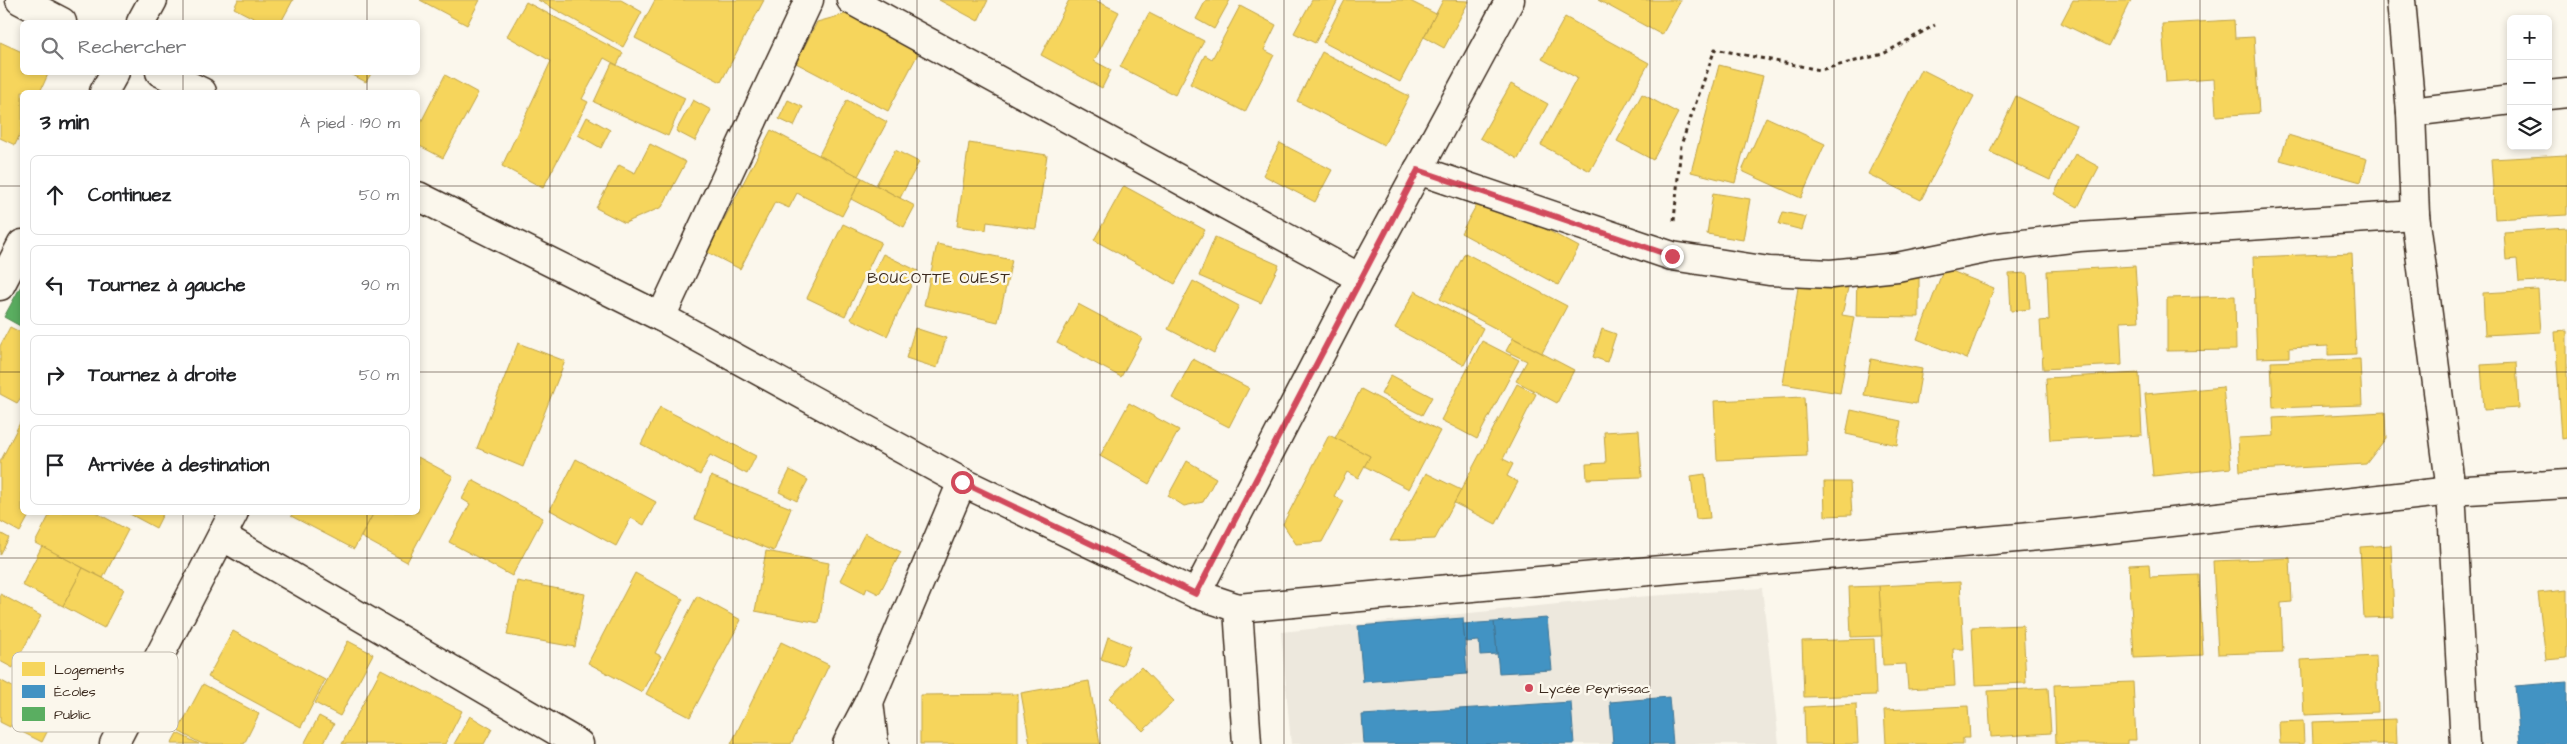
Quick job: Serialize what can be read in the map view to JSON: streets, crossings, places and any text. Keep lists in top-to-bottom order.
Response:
{
  "districts": ["BOUCOTTE OUEST"],
  "places": ["Lycée Peyrissac"],
  "legend": ["Logements", "Écoles", "Public"],
  "page": {
    "map_buttons": ["+", "−"],
    "search": "Rechercher",
    "heading": ["3 min", "À pied · 190 m"],
    "list": [
      ["Continuez", "50 m"],
      ["Tournez à gauche", "90 m"],
      ["Tournez à droite", "50 m"],
      "Arrivée à destination"
    ]
  }
}
